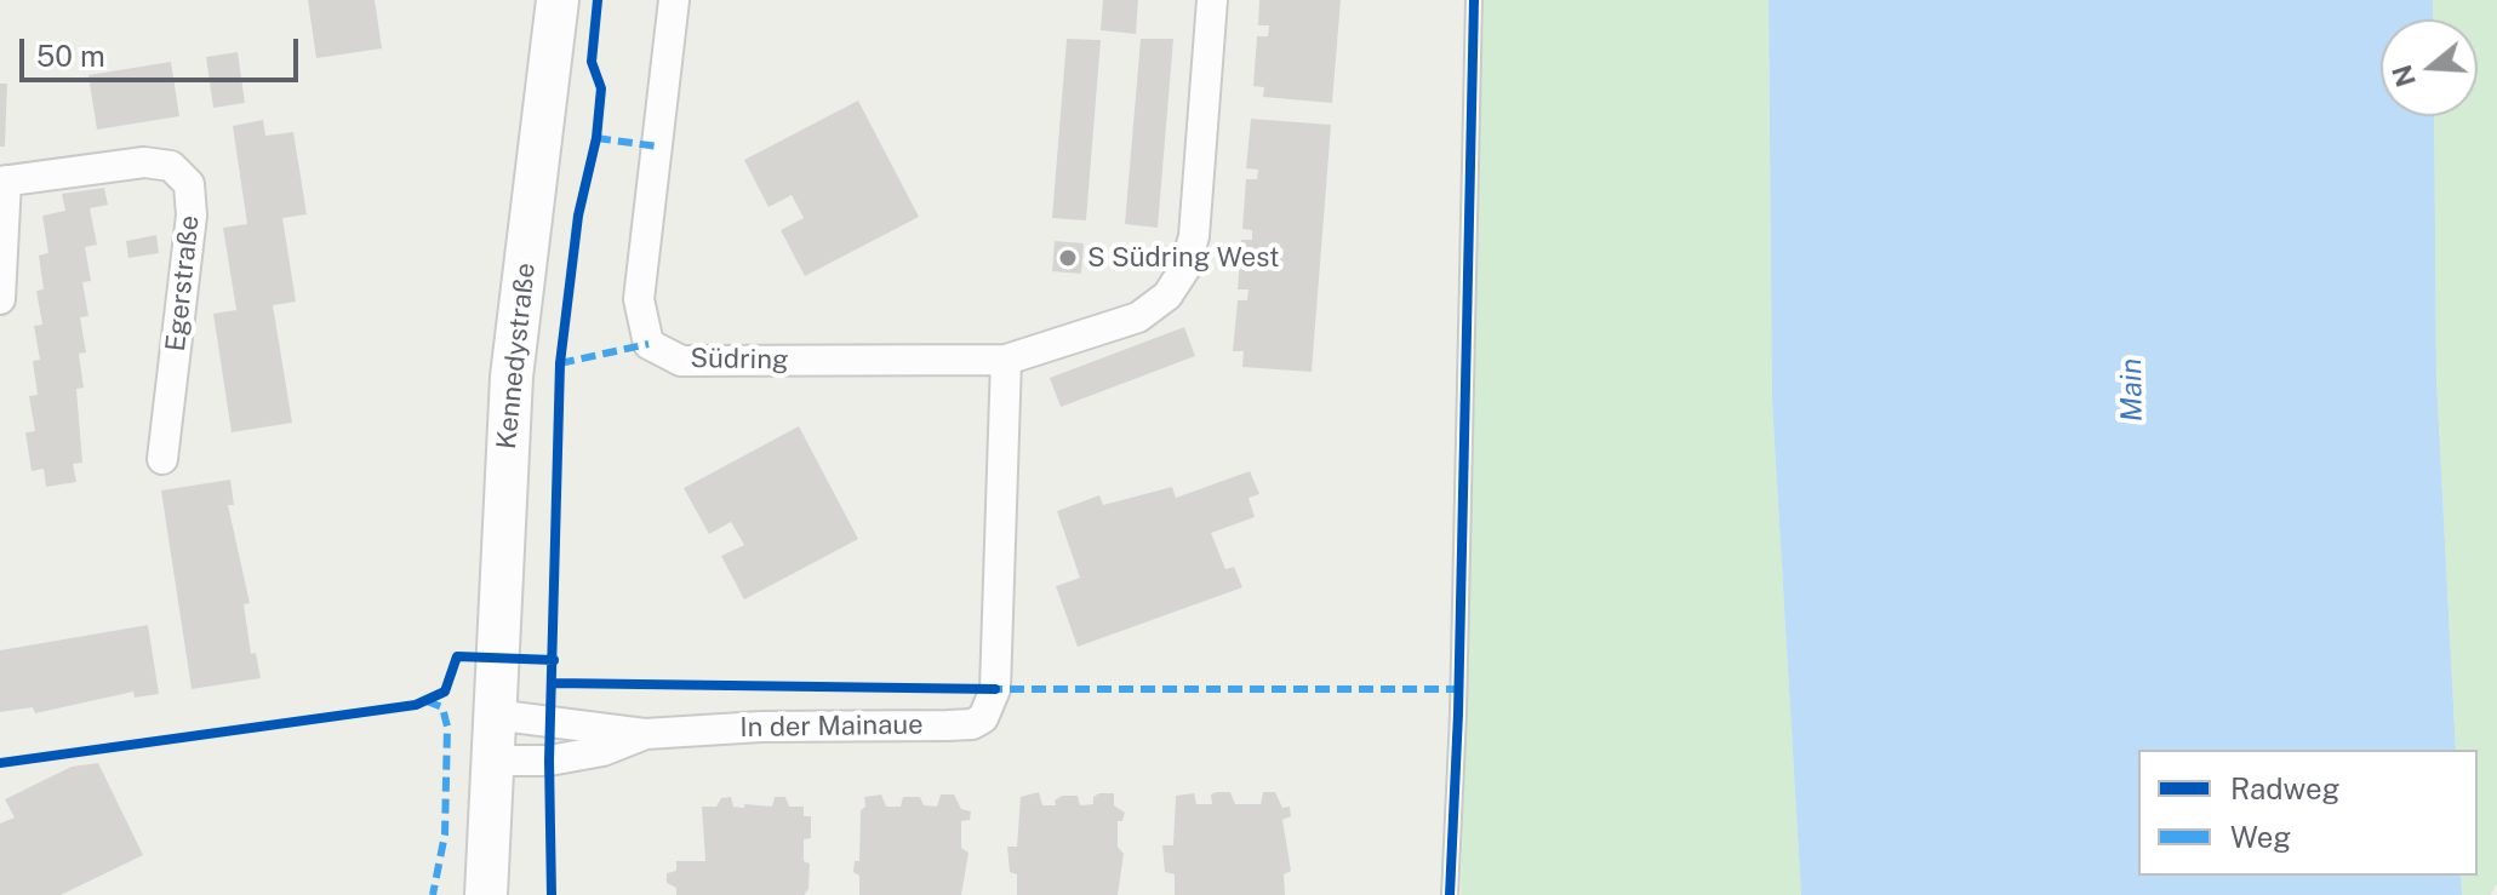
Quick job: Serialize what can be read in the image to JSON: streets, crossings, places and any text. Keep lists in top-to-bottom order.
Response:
{
  "streets": {
    "main road": ["Kennedystraße"],
    "street": ["Egerstraße", "Südring", "In der Mainaue"]
  },
  "crossings": [
    ["Kennedystraße", "In der Mainaue"],
    ["Südring", "In der Mainaue"]
  ],
  "water": ["Main"],
  "places": ["S Südring West"],
  "legend": ["Radweg", "Weg"],
  "scale_bar": "50 m",
  "north": "left"
}
